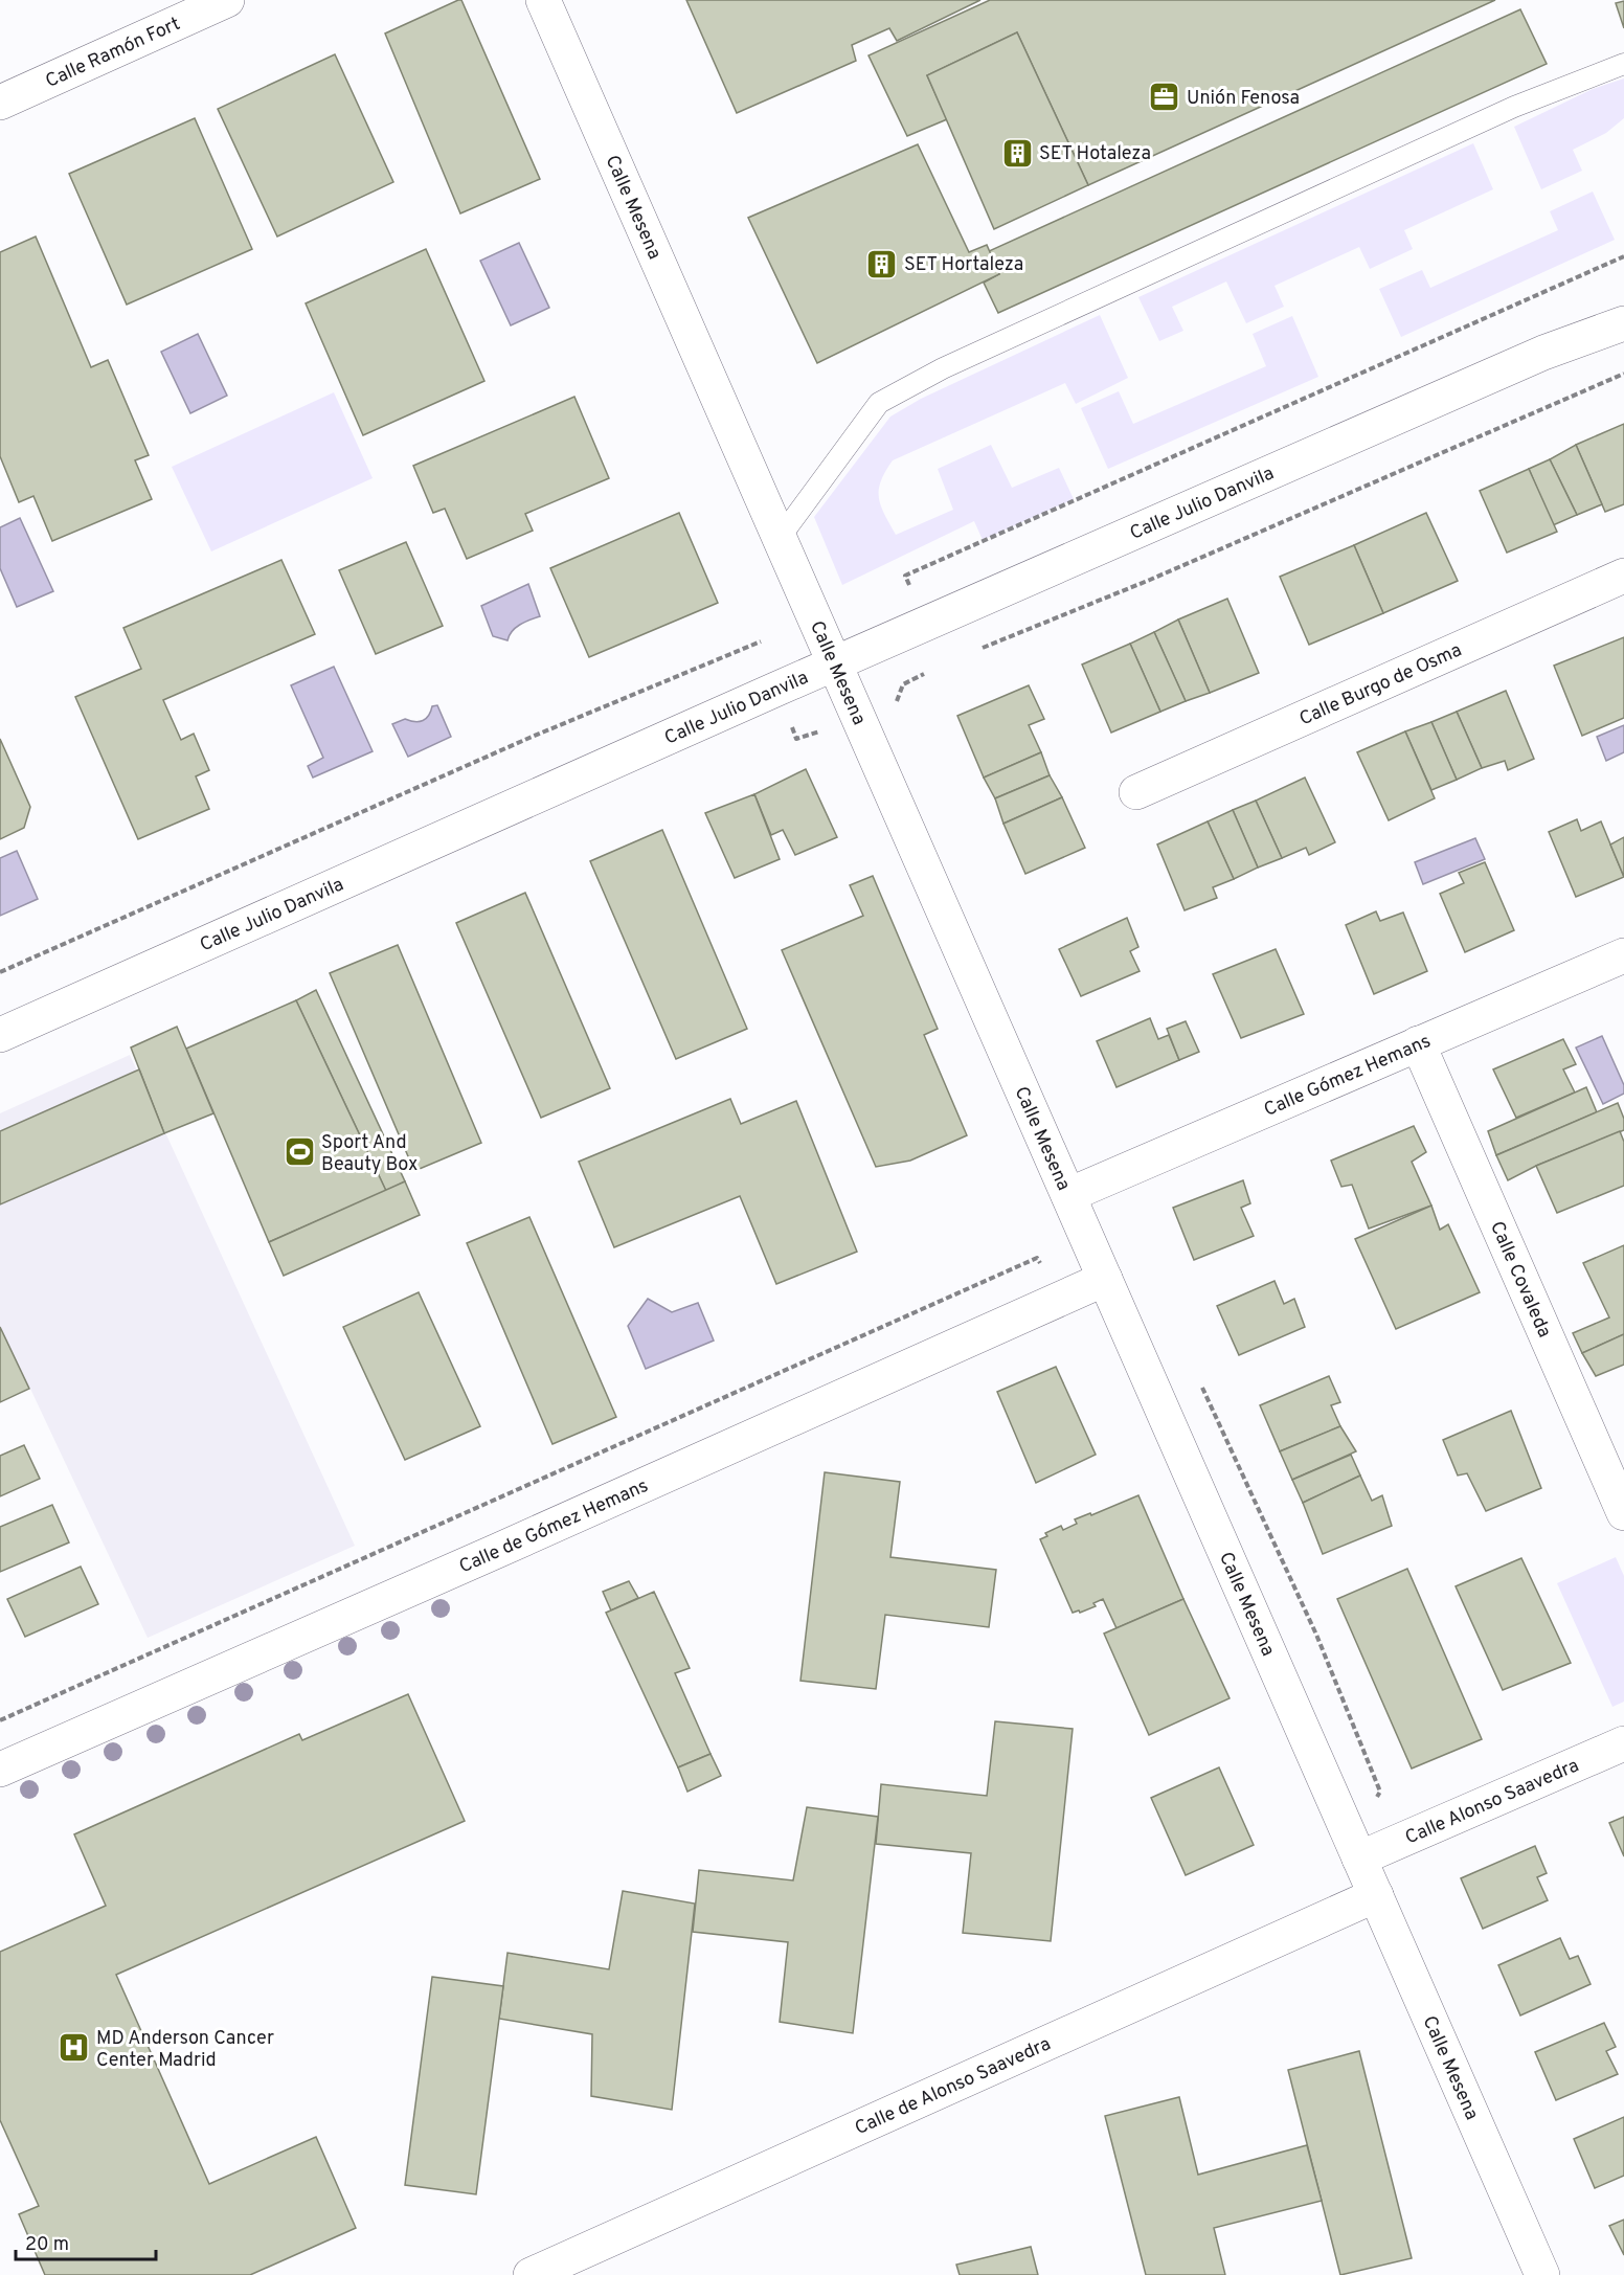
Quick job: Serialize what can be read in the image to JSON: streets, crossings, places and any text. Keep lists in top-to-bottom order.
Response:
{
  "streets": {
    "street": [
      "Calle Ramón Fort",
      "Calle Mesena",
      "Calle Julio Danvila",
      "Calle Burgo de Osma",
      "Calle Gómez Hemans",
      "Calle Covaleda",
      "Calle de Gómez Hemans",
      "Calle Alonso Saavedra",
      "Calle de Alonso Saavedra"
    ]
  },
  "crossings": [
    ["Calle Mesena", "Calle Julio Danvila"],
    ["Calle Mesena", "Calle Gómez Hemans"],
    ["Calle Mesena", "Calle de Gómez Hemans"],
    ["Calle Mesena", "Calle Alonso Saavedra"],
    ["Calle Mesena", "Calle de Alonso Saavedra"],
    ["Calle Gómez Hemans", "Calle Covaleda"]
  ],
  "places": {
    "office": ["Unión Fenosa"],
    "building": ["SET Hotaleza", "SET Hortaleza"],
    "sports": ["Sport And Beauty Box"],
    "hospital": ["MD Anderson Cancer Center Madrid"]
  },
  "scale_bar": "20 m"
}
